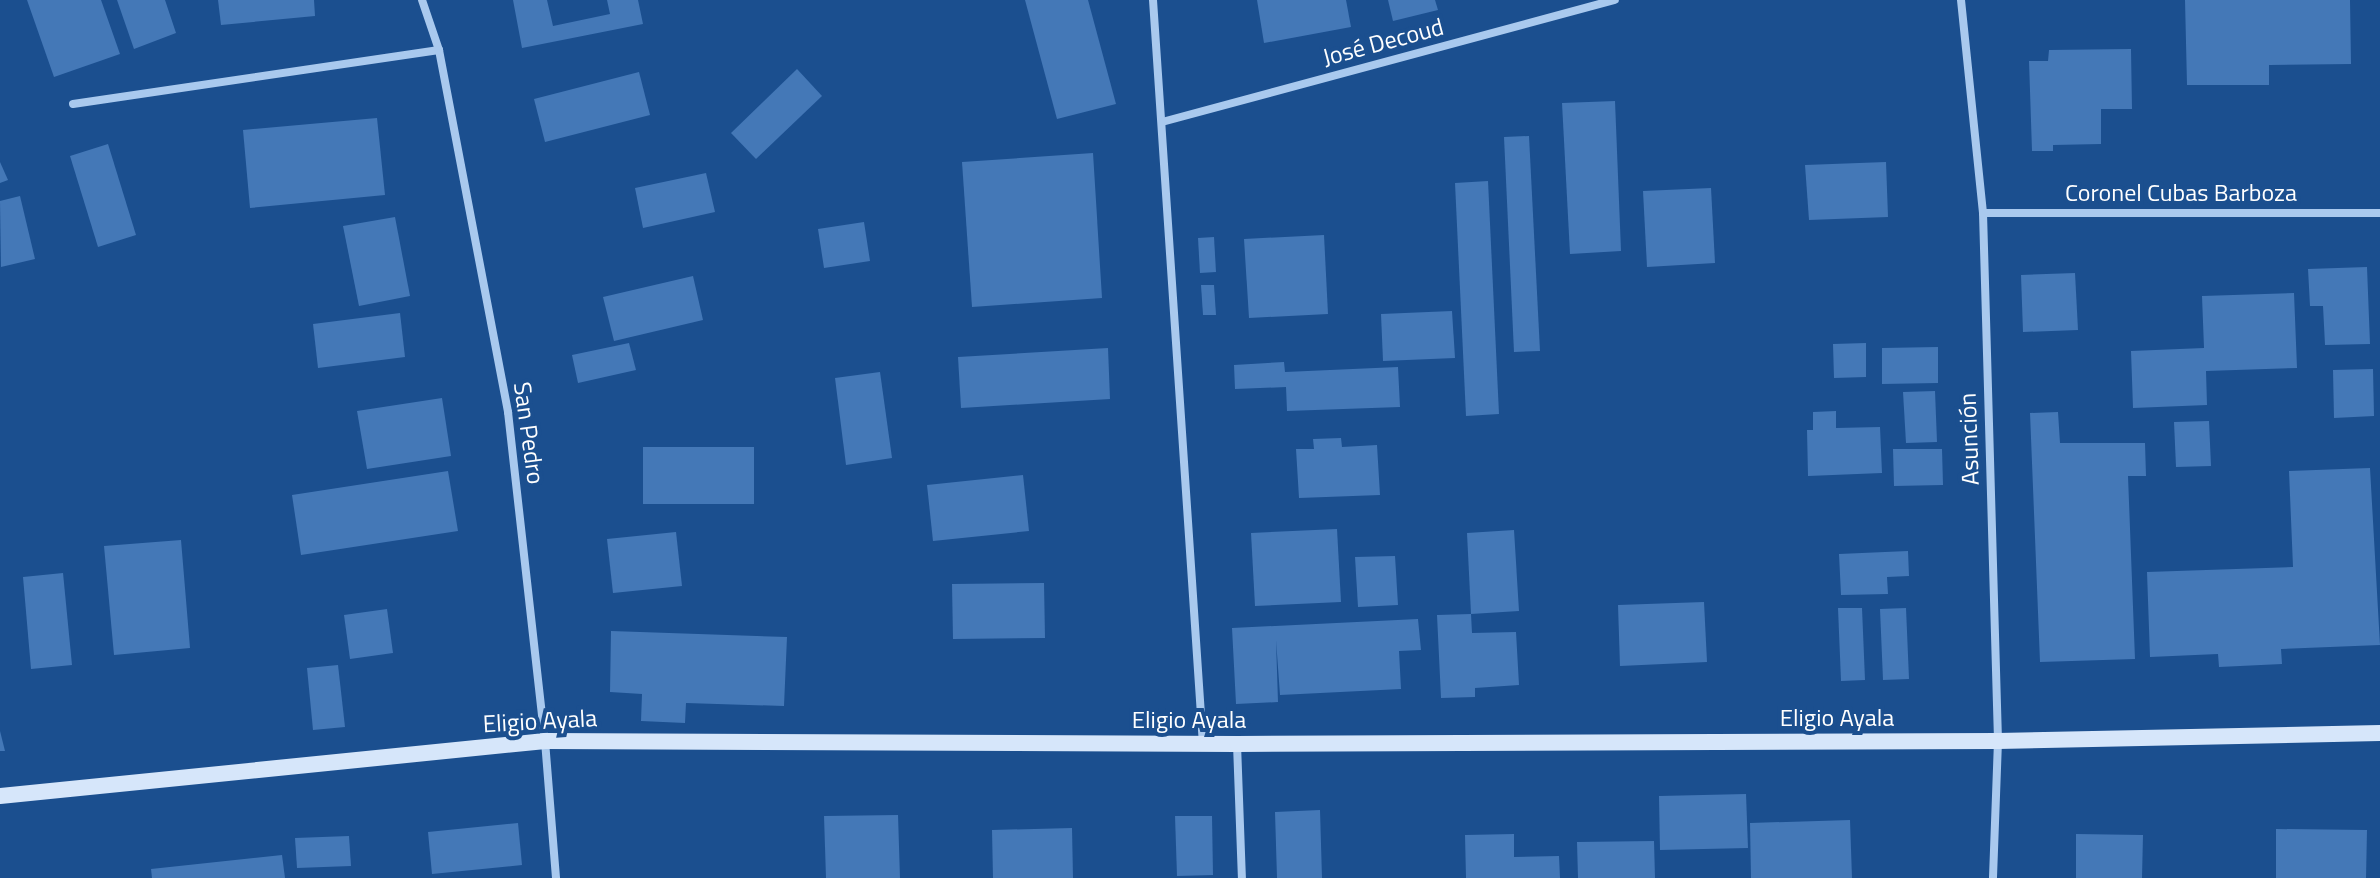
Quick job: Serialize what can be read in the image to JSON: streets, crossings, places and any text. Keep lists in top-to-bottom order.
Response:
{
  "streets": {
    "street": [
      "José Decoud",
      "Coronel Cubas Barboza",
      "San Pedro",
      "Asunción",
      "Eligio Ayala"
    ]
  },
  "crossings": [
    ["Coronel Cubas Barboza", "Asunción"],
    ["San Pedro", "Eligio Ayala"],
    ["Asunción", "Eligio Ayala"]
  ]
}
